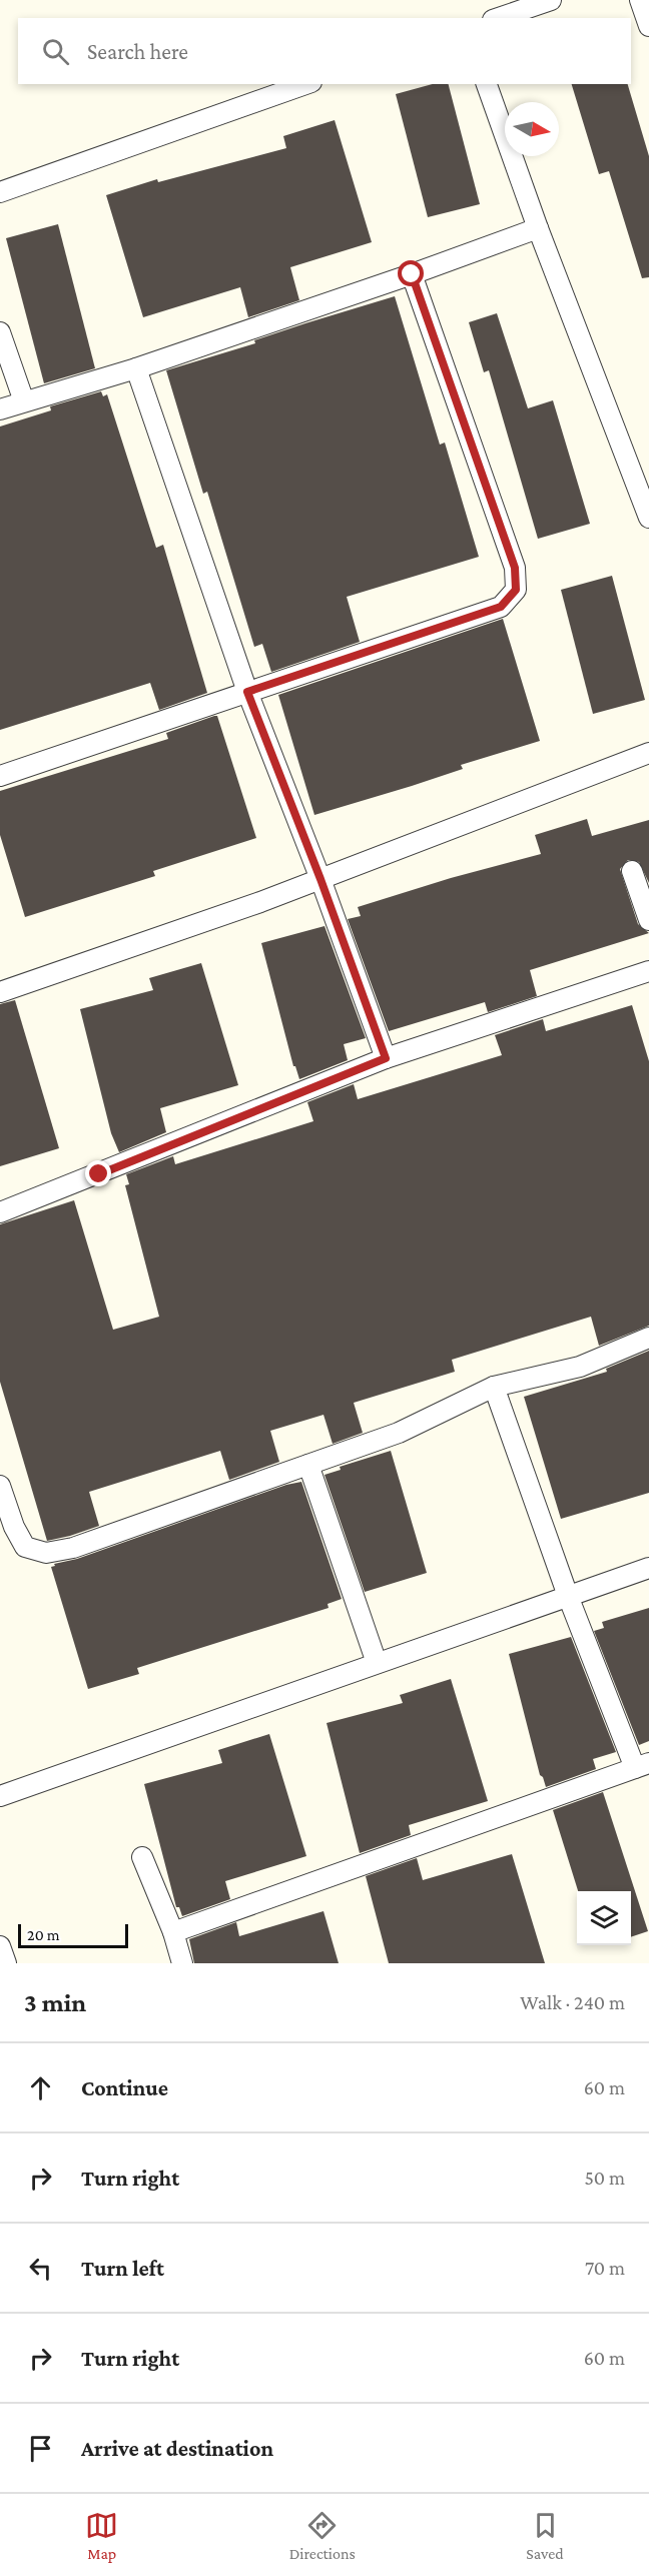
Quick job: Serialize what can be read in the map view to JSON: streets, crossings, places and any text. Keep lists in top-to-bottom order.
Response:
{
  "scale_bar": "20 m",
  "north": "right",
  "page": {
    "search": "Search here",
    "scale": "20 m",
    "heading": ["3 min", "Walk · 240 m"],
    "list": [
      ["Continue", "60 m"],
      ["Turn right", "50 m"],
      ["Turn left", "70 m"],
      ["Turn right", "60 m"],
      "Arrive at destination"
    ],
    "nav": ["Map", "Directions", "Saved"]
  }
}
